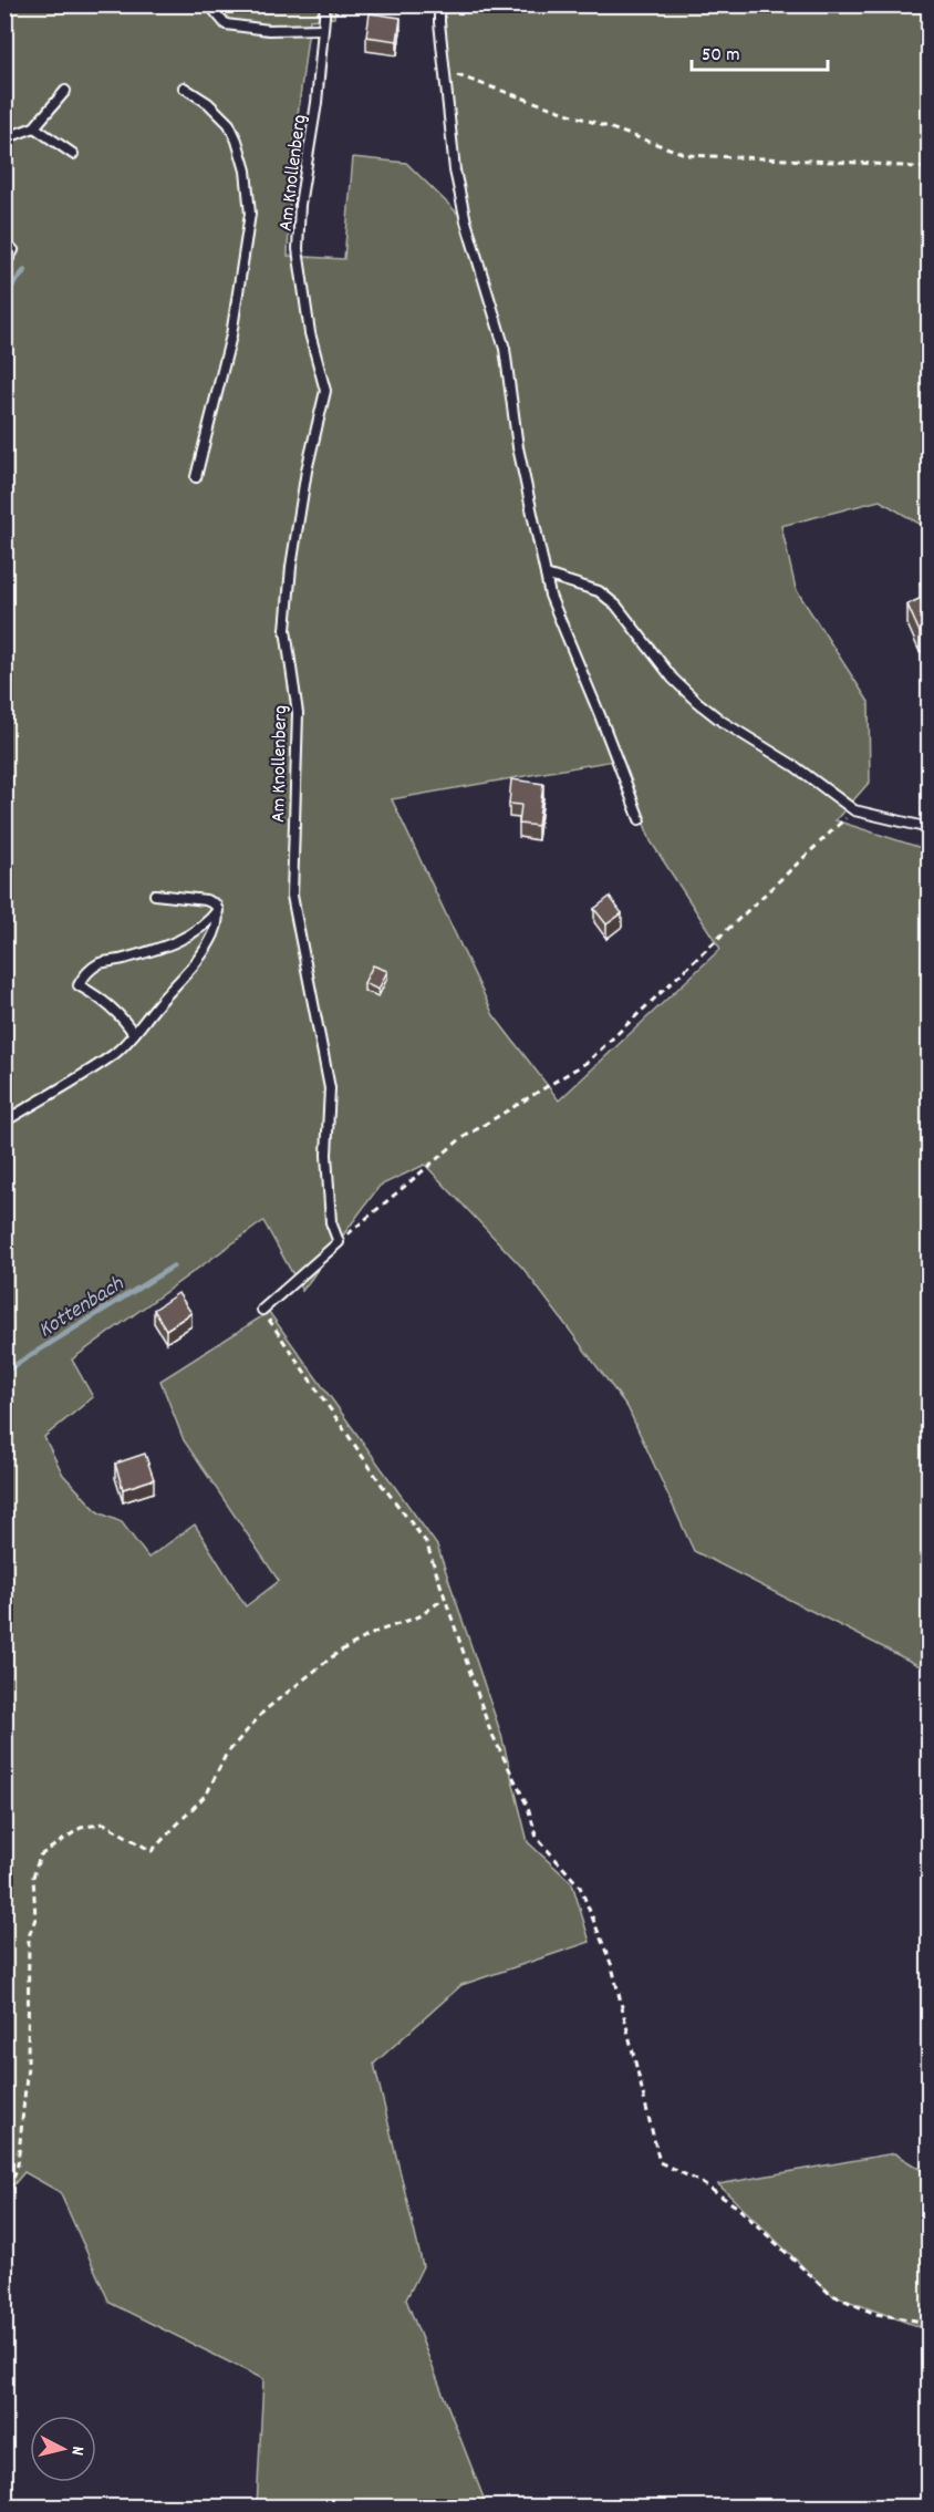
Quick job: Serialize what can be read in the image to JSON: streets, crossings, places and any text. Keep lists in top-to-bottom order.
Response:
{
  "streets": {
    "lane": ["Am Knollenberg"]
  },
  "water": ["Kottenbach"],
  "scale_bar": "50 m",
  "north": "right"
}
